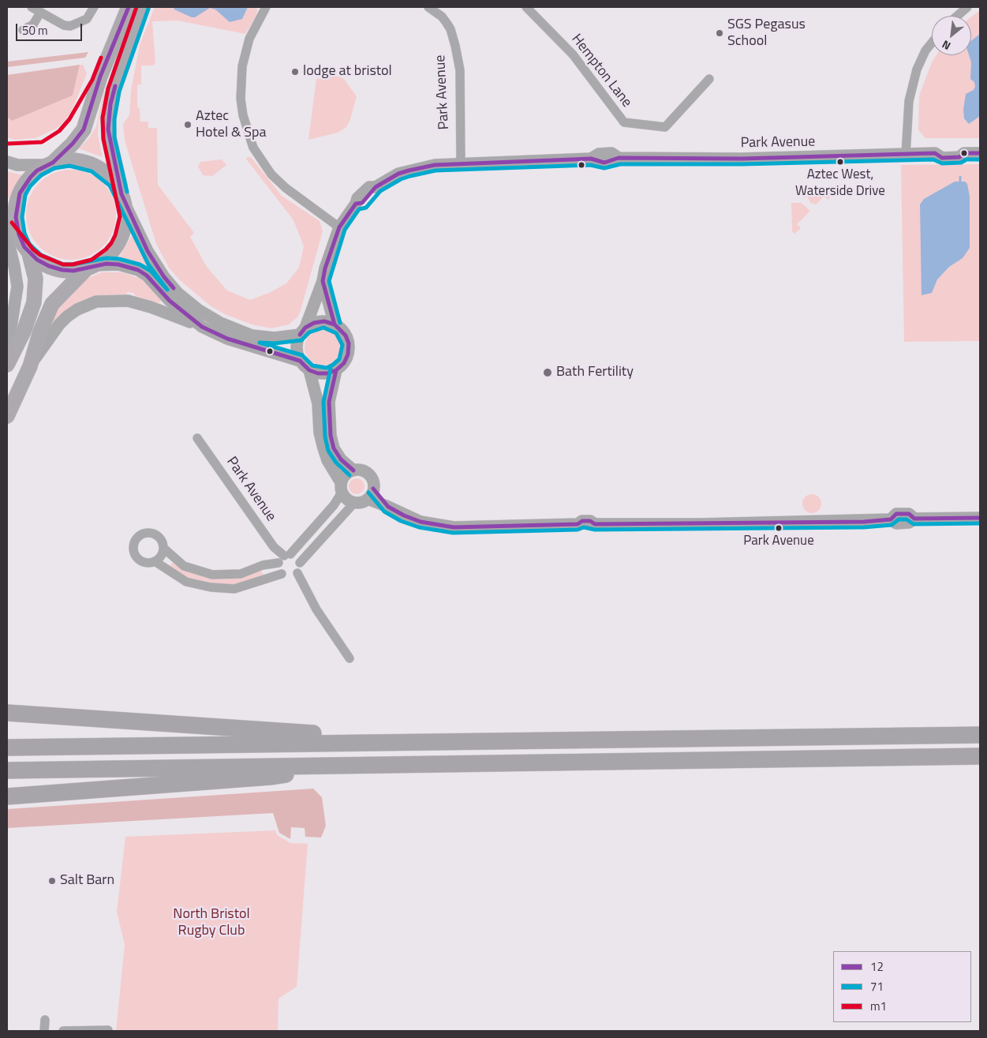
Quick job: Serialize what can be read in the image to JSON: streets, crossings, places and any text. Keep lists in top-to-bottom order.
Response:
{
  "streets": {
    "street": ["Hempton Lane", "Park Avenue"]
  },
  "parks": ["North Bristol Rugby Club"],
  "places": [
    "SGS Pegasus School",
    "lodge at bristol",
    "Aztec Hotel & Spa",
    "Aztec West, Waterside Drive",
    "Bath Fertility",
    "Park Avenue",
    "Salt Barn"
  ],
  "lines": ["transit line 12", "transit line m1", "transit line 71"],
  "legend": ["12", "71", "m1"],
  "scale_bar": "50 m",
  "north": "bottom left"
}
